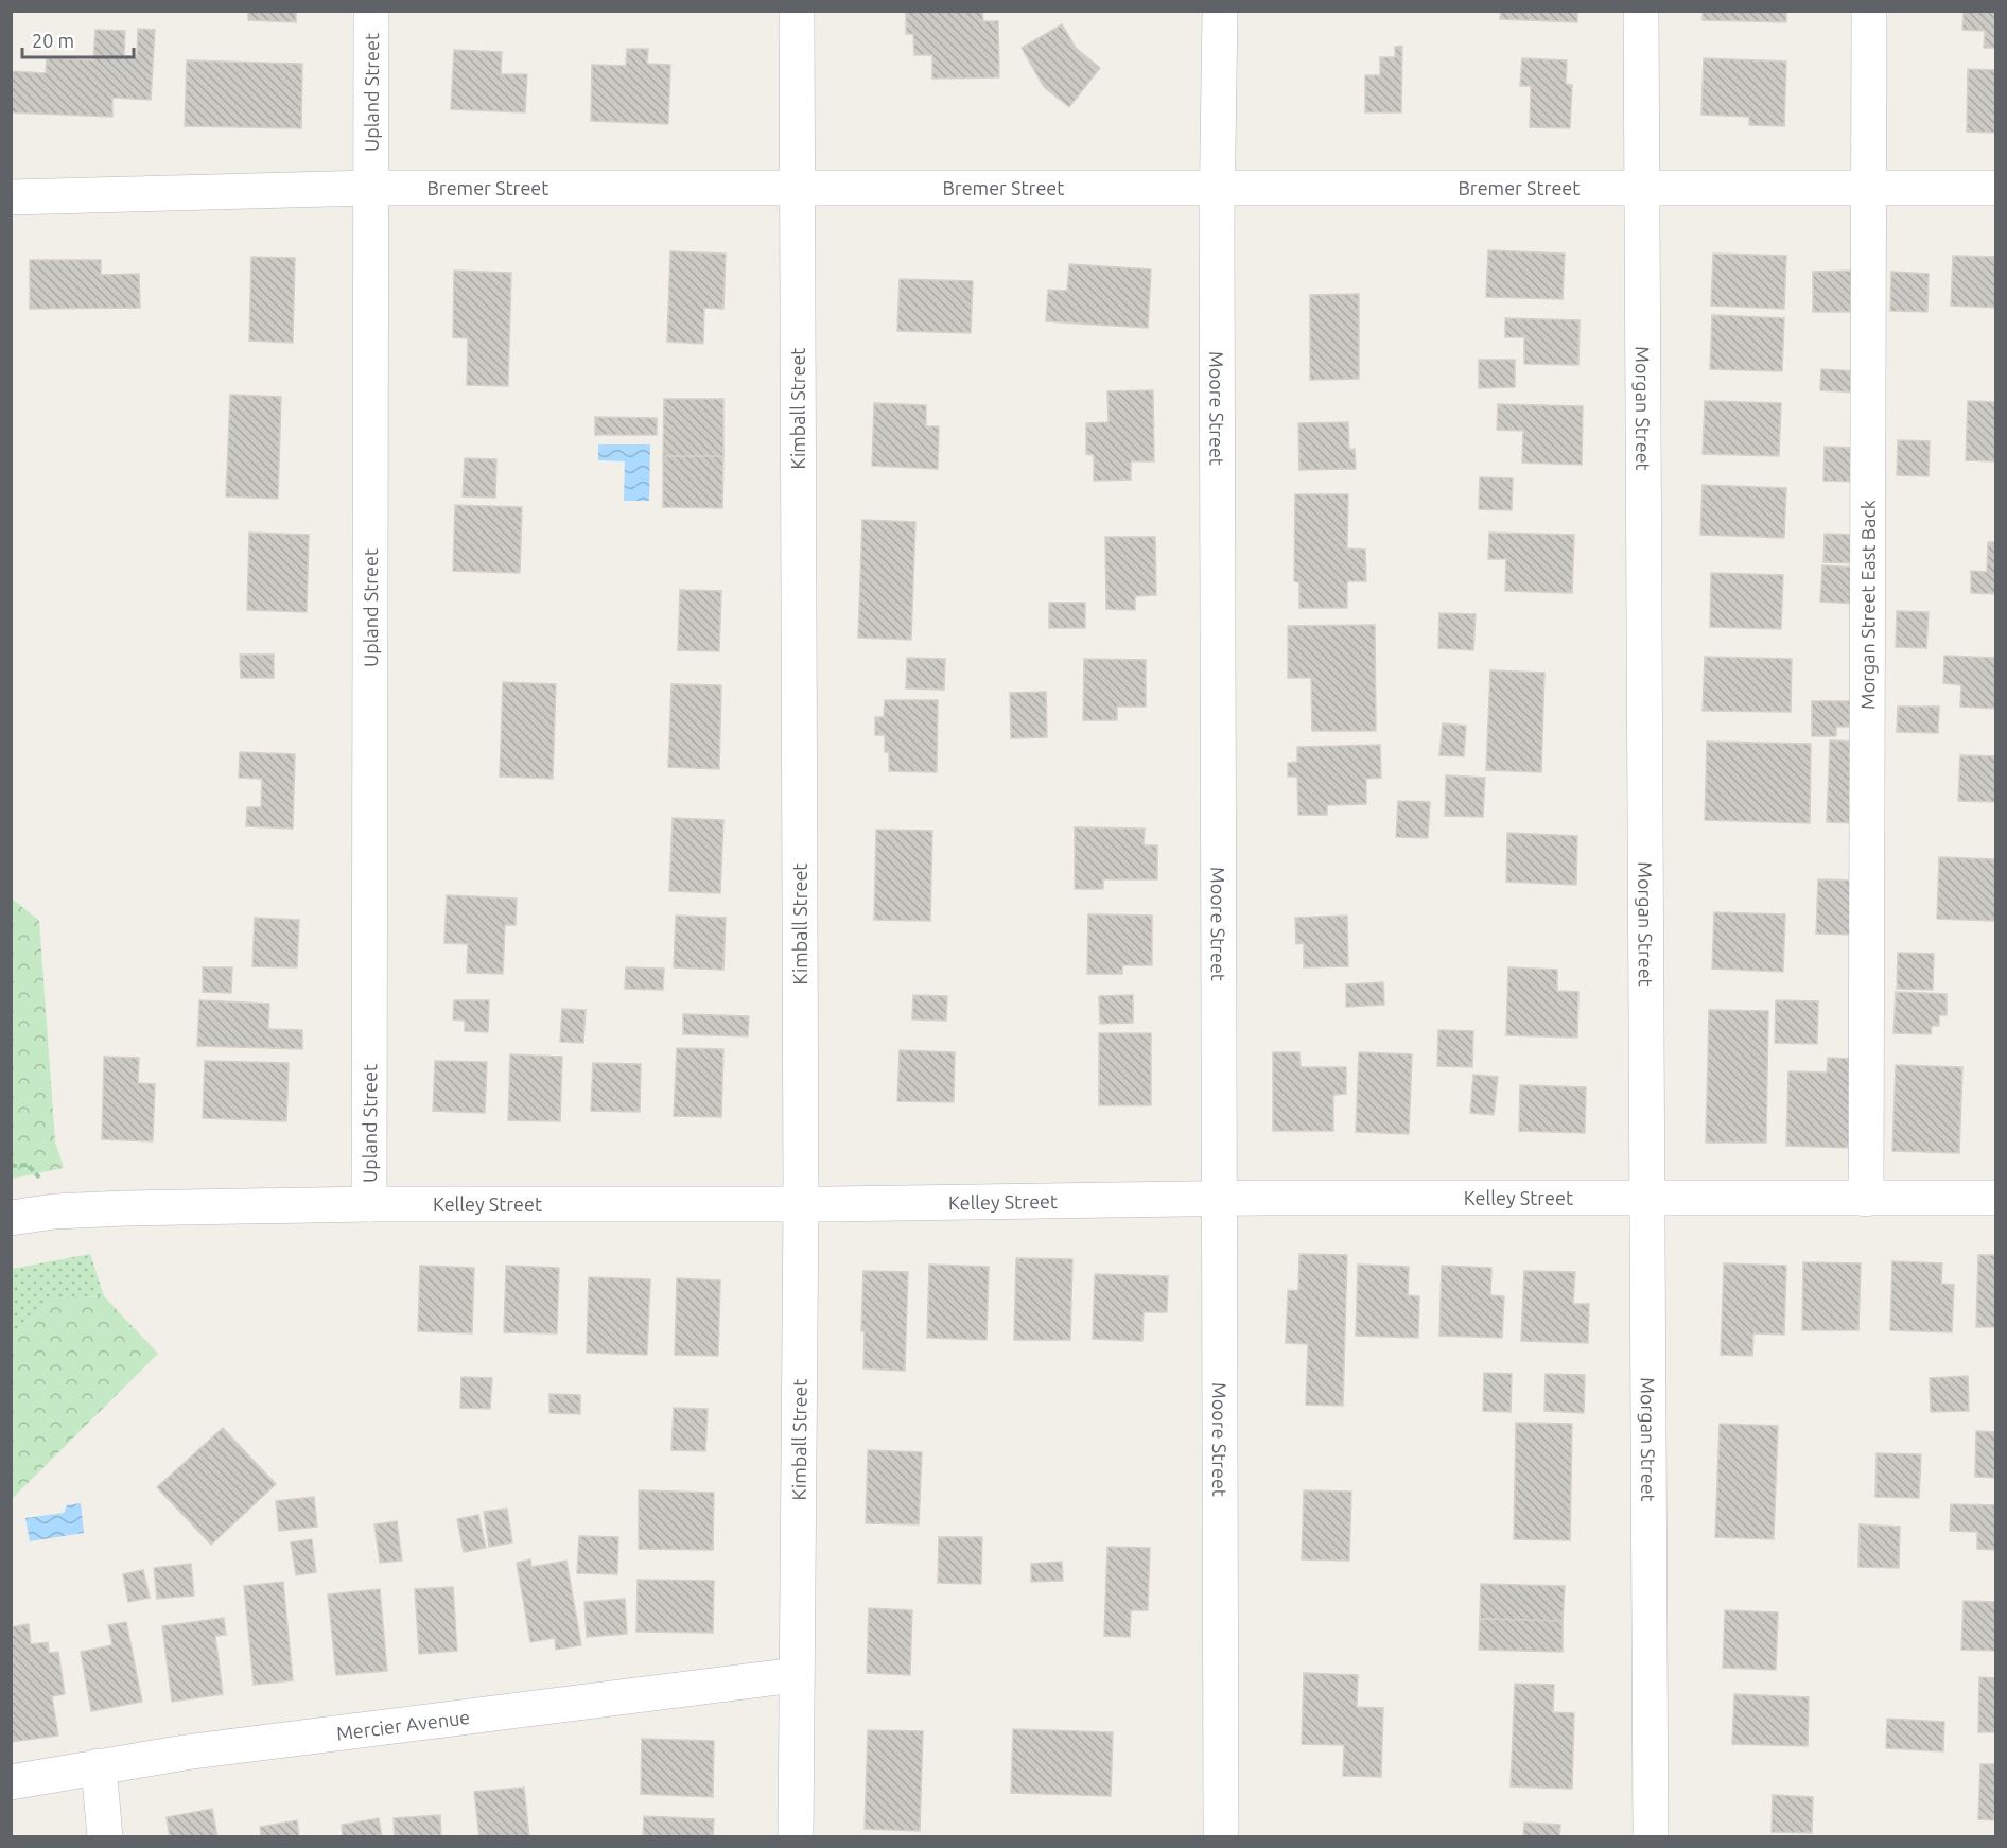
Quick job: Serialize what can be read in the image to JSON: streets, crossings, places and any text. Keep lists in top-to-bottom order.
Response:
{
  "streets": {
    "street": [
      "Upland Street",
      "Bremer Street",
      "Kimball Street",
      "Moore Street",
      "Morgan Street",
      "Morgan Street East Back",
      "Kelley Street",
      "Mercier Avenue"
    ]
  },
  "crossings": [
    ["Upland Street", "Bremer Street"],
    ["Upland Street", "Kelley Street"],
    ["Bremer Street", "Kimball Street"],
    ["Bremer Street", "Moore Street"],
    ["Bremer Street", "Morgan Street"],
    ["Bremer Street", "Morgan Street East Back"],
    ["Kimball Street", "Kelley Street"],
    ["Kimball Street", "Mercier Avenue"],
    ["Moore Street", "Kelley Street"],
    ["Morgan Street", "Kelley Street"],
    ["Morgan Street East Back", "Kelley Street"]
  ],
  "scale_bar": "20 m"
}
